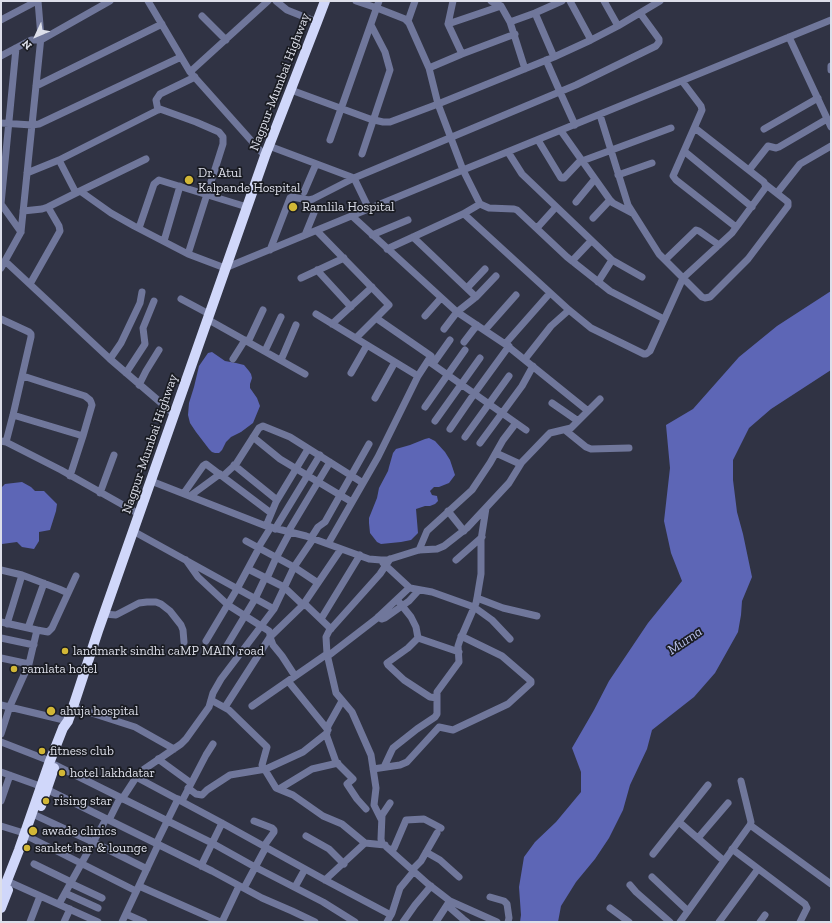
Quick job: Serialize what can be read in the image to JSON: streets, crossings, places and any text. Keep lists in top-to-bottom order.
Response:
{
  "streets": {
    "highway": ["Nagpur-Mumbai Highway"]
  },
  "water": ["Murna"],
  "places": [
    "Dr. Atul Kalpande Hospital",
    "Ramlila Hospital",
    "landmark sindhi caMP MAIN road",
    "ramlata hotel",
    "ahuja hospital",
    "fitness club",
    "hotel lakhdatar",
    "rising star",
    "awade clinics",
    "sanket bar & lounge"
  ],
  "north": "bottom left"
}
